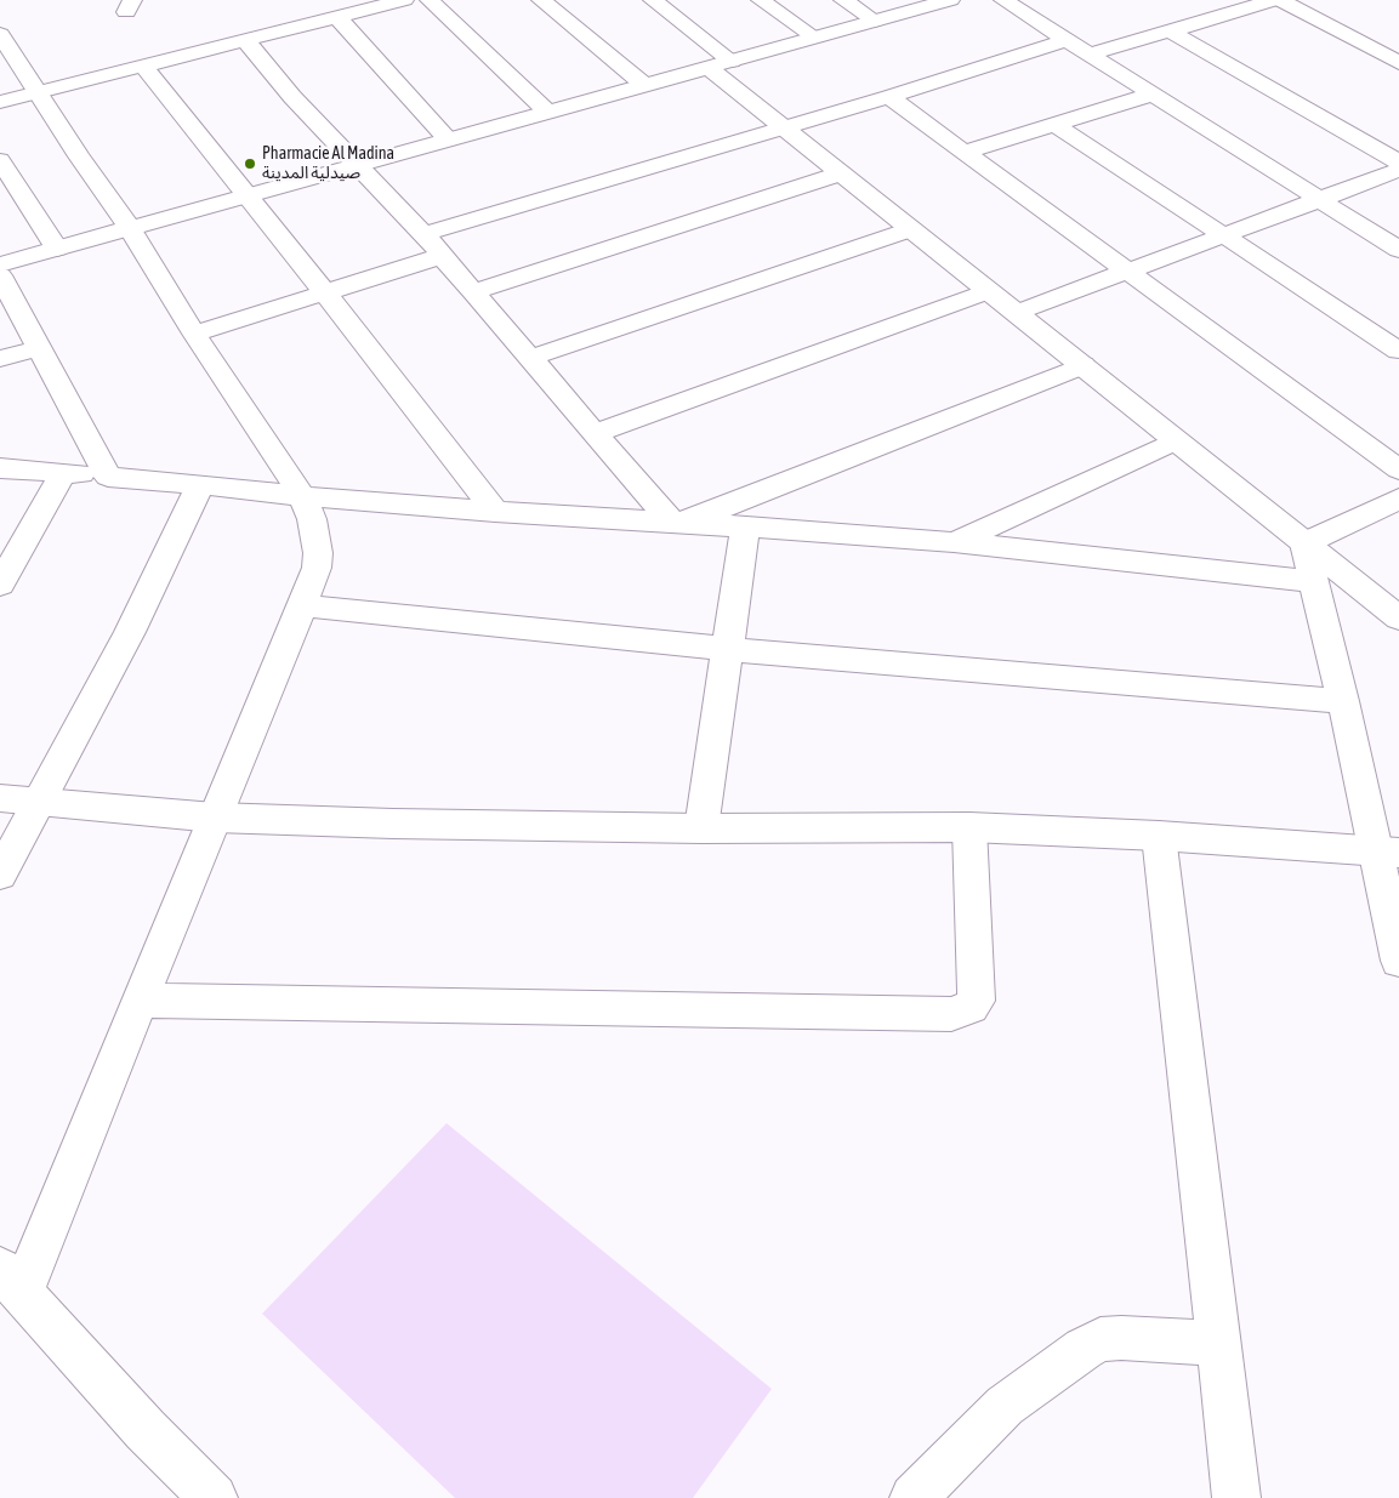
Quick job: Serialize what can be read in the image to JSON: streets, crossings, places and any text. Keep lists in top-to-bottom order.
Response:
{
  "places": ["Pharmacie Al Madina صيدلية المدينة"]
}
